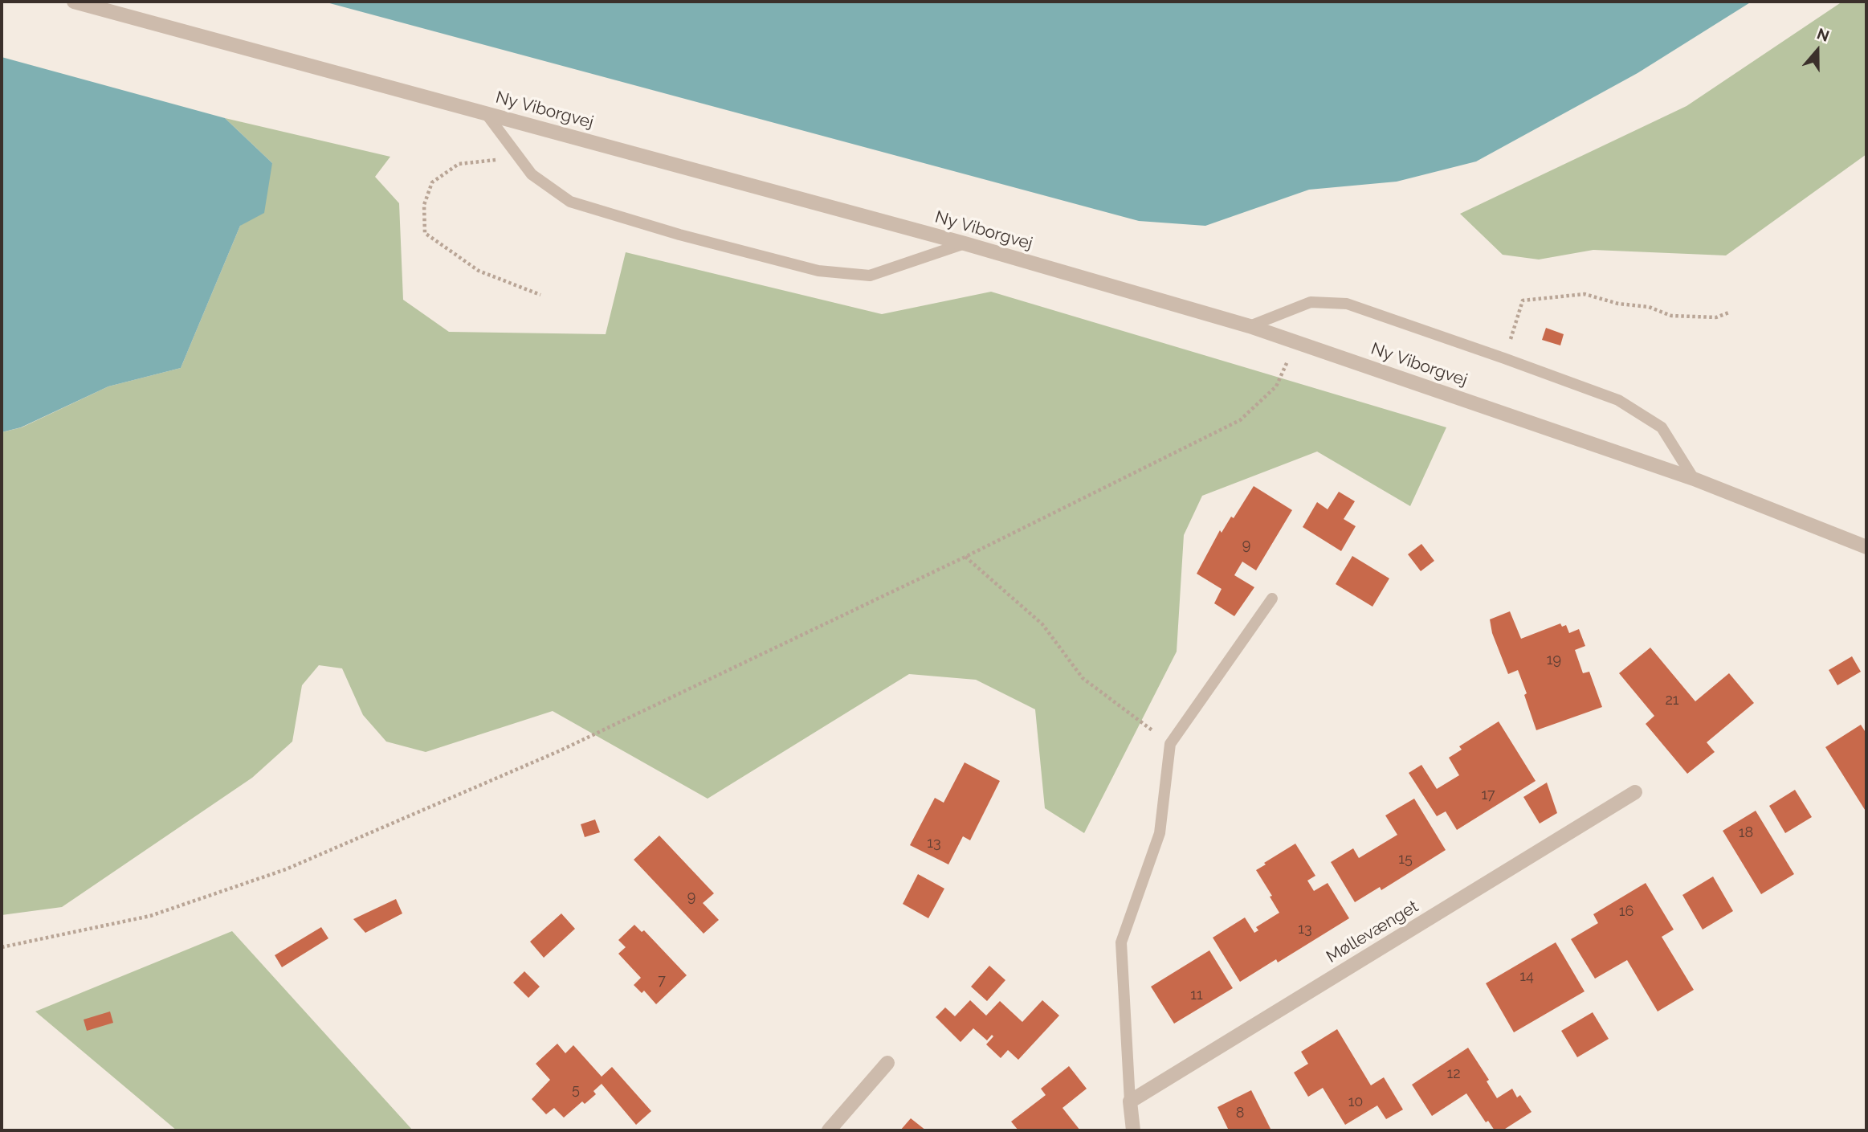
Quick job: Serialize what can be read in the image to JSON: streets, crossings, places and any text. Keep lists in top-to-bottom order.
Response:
{
  "streets": {
    "street": ["Ny Viborgvej", "Møllevænget"]
  },
  "house_numbers": [
    "9",
    "19",
    "21",
    "17",
    "18",
    "13",
    "15",
    "9",
    "16",
    "13",
    "14",
    "7",
    "11",
    "12",
    "5",
    "10",
    "8"
  ],
  "north": "top"
}
